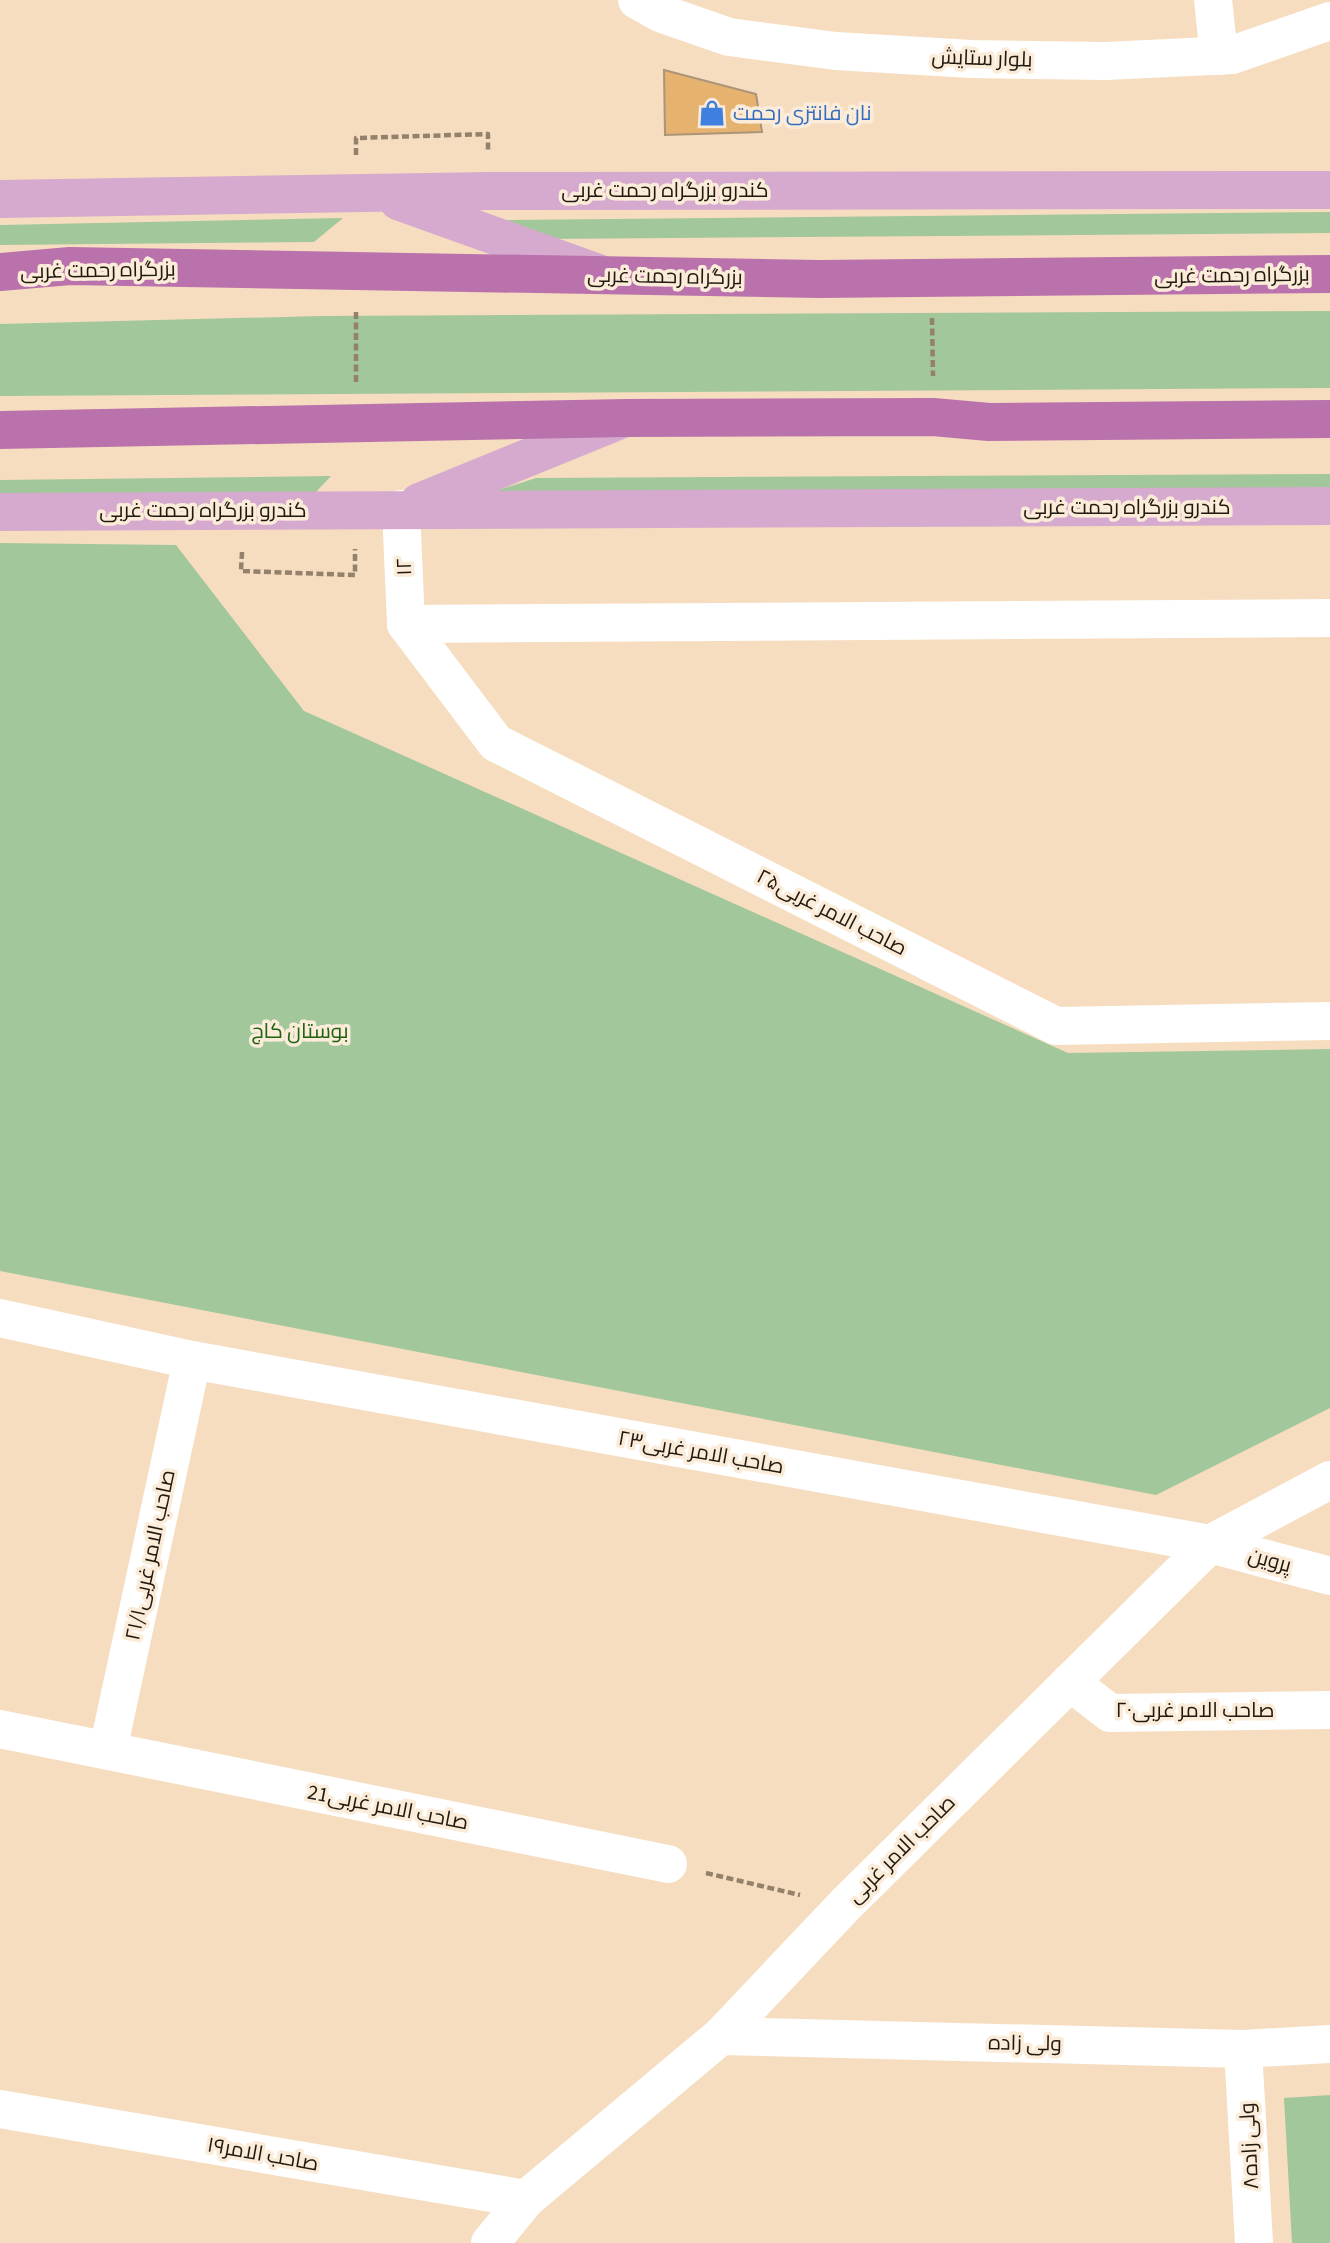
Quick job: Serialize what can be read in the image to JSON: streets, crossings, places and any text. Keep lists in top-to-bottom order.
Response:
{
  "streets": {
    "highway": ["بزرگراه رحمت غربی"],
    "main road": ["کندرو بزرگراه رحمت غربی"],
    "street": [
      "بلوار ستایش",
      "۱۲",
      "صاحب الامر غربی۲۵",
      "صاحب الامر غربی۲۳",
      "صاحب الامر غربی۲۱/۱",
      "پروین",
      "صاحب الامر غربی۲۰",
      "21صاحب الامر غربی",
      "صاحب الامر غربی",
      "ولی زاده",
      "ولی زاده۸",
      "صاحب الامر۱۹"
    ]
  },
  "crossings": [
    ["کندرو بزرگراه رحمت غربی", "۱۲"],
    ["۱۲", "صاحب الامر غربی۲۵"],
    ["صاحب الامر غربی۲۳", "صاحب الامر غربی۲۱/۱"],
    ["صاحب الامر غربی۲۳", "پروین"],
    ["صاحب الامر غربی۲۳", "صاحب الامر غربی"],
    ["صاحب الامر غربی۲۱/۱", "21صاحب الامر غربی"],
    ["پروین", "صاحب الامر غربی"],
    ["صاحب الامر غربی۲۰", "صاحب الامر غربی"],
    ["صاحب الامر غربی", "ولی زاده"],
    ["صاحب الامر غربی", "صاحب الامر۱۹"],
    ["ولی زاده", "ولی زاده۸"]
  ],
  "parks": ["بوستان کاج"],
  "places": {
    "shop": ["نان فانتزی رحمت"]
  }
}
